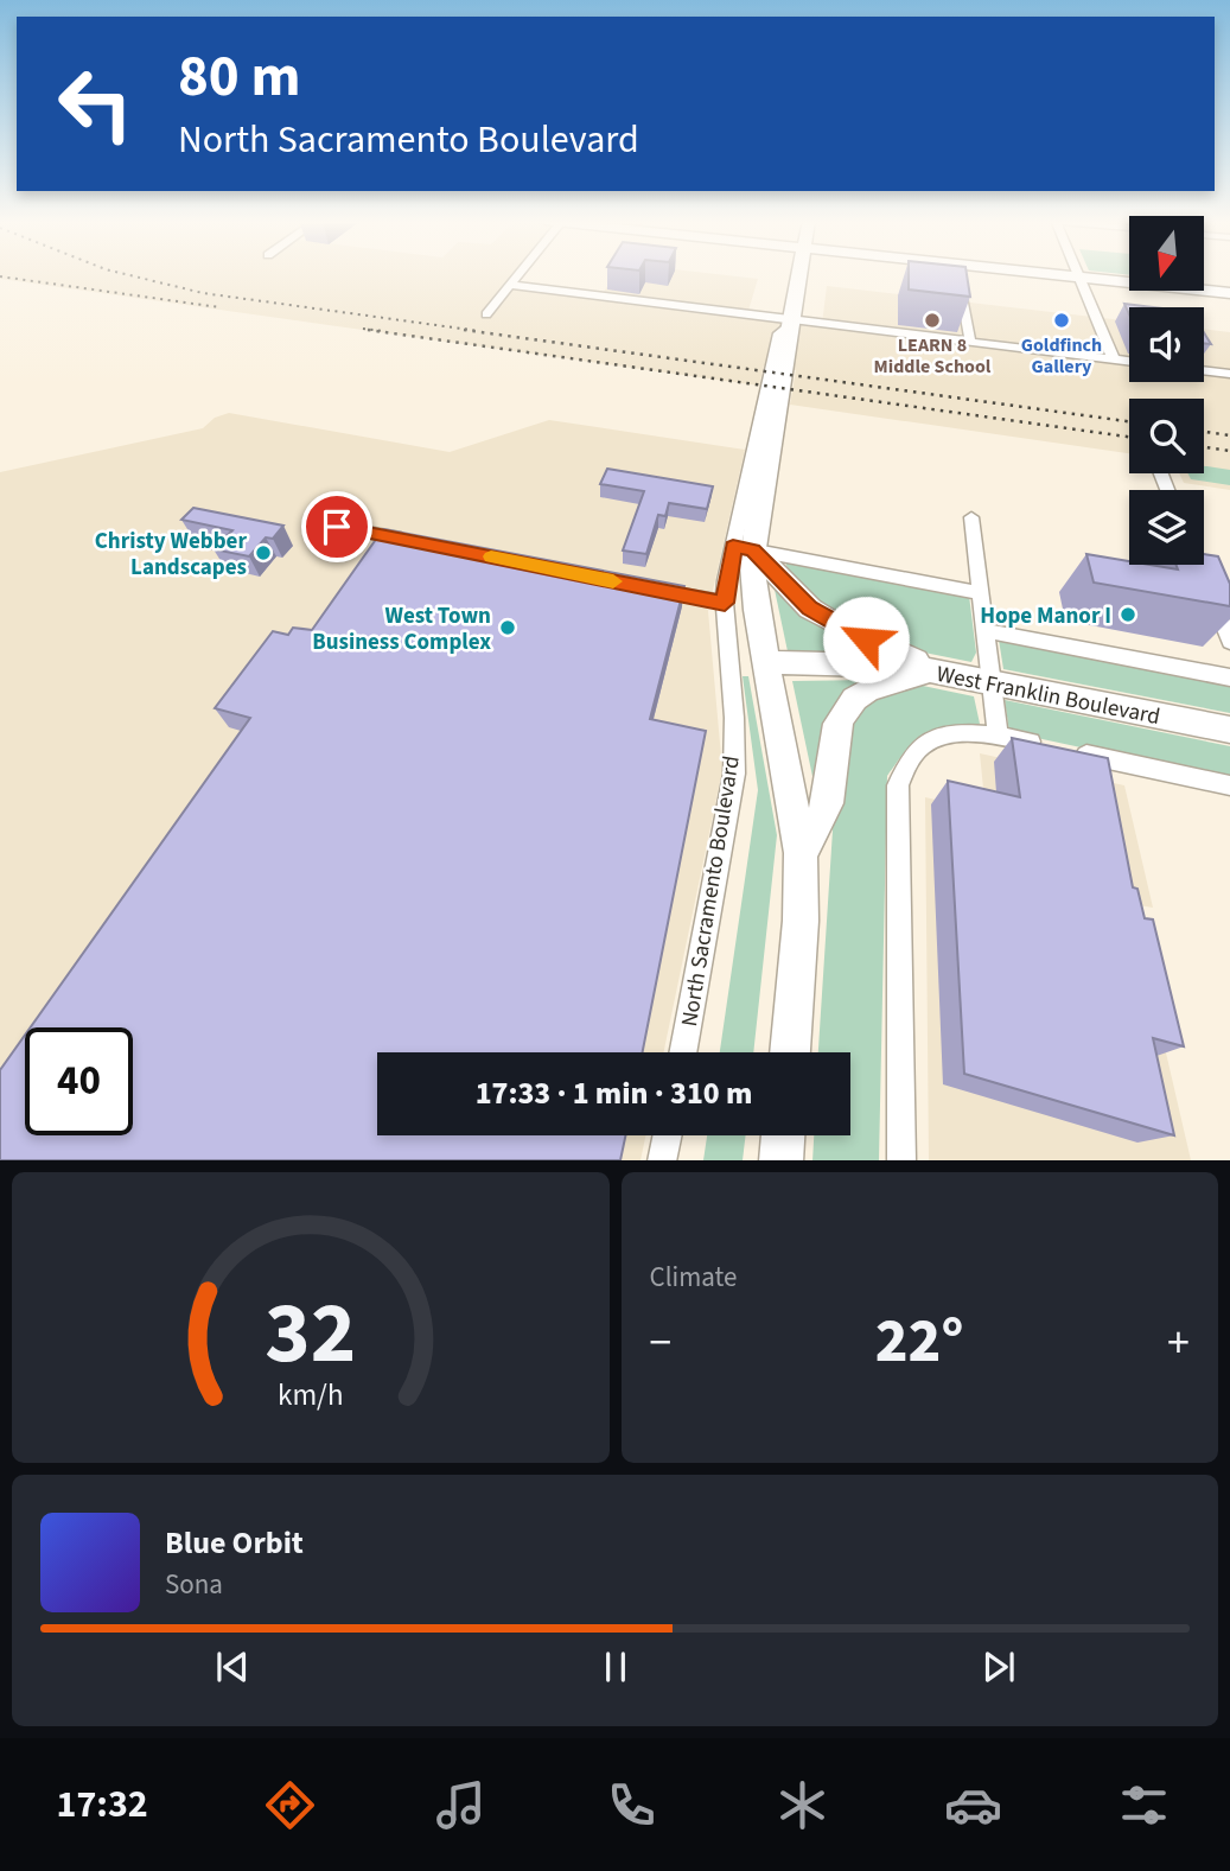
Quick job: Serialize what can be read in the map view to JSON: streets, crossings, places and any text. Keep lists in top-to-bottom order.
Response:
{
  "streets": {
    "street": ["West Franklin Boulevard", "North Sacramento Boulevard"]
  },
  "crossings": [
    ["West Franklin Boulevard", "North Sacramento Boulevard"]
  ],
  "places": [
    "LEARN 8 Middle School",
    "Goldfinch Gallery",
    "Christy Webber Landscapes",
    "Hope Manor I",
    "West Town Business Complex"
  ],
  "north": "bottom",
  "page": {
    "turn": ["80 m", "North Sacramento Boulevard"],
    "limit": "40",
    "trip": "17:33 · 1 min · 310 m",
    "tile": "Climate",
    "heat": ["−", "22°", "+"],
    "song": ["Blue Orbit", "Sona"],
    "tabs": "17:32",
    "gauge": ["32", "km/h"]
  }
}
